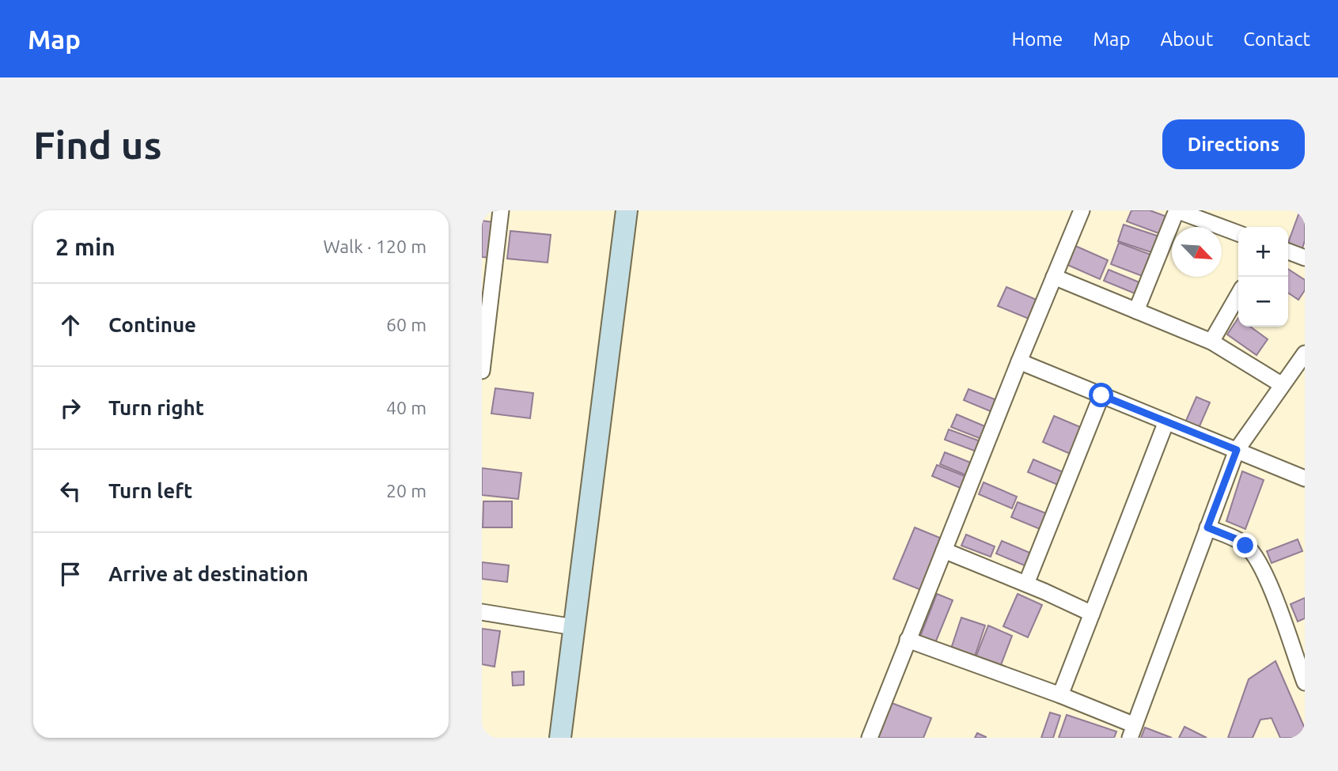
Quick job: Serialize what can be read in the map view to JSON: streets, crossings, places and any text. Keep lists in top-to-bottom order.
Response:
{
  "north": "bottom right",
  "page": {
    "header": "Map",
    "nav": [
      "Home",
      "Map",
      "About",
      "Contact"
    ],
    "buttons": "Directions",
    "title": "Find us",
    "heading": ["2 min", "Walk · 120 m"],
    "map_buttons": ["+", "−"],
    "list": [
      ["Continue", "60 m"],
      ["Turn right", "40 m"],
      ["Turn left", "20 m"],
      "Arrive at destination"
    ]
  }
}
